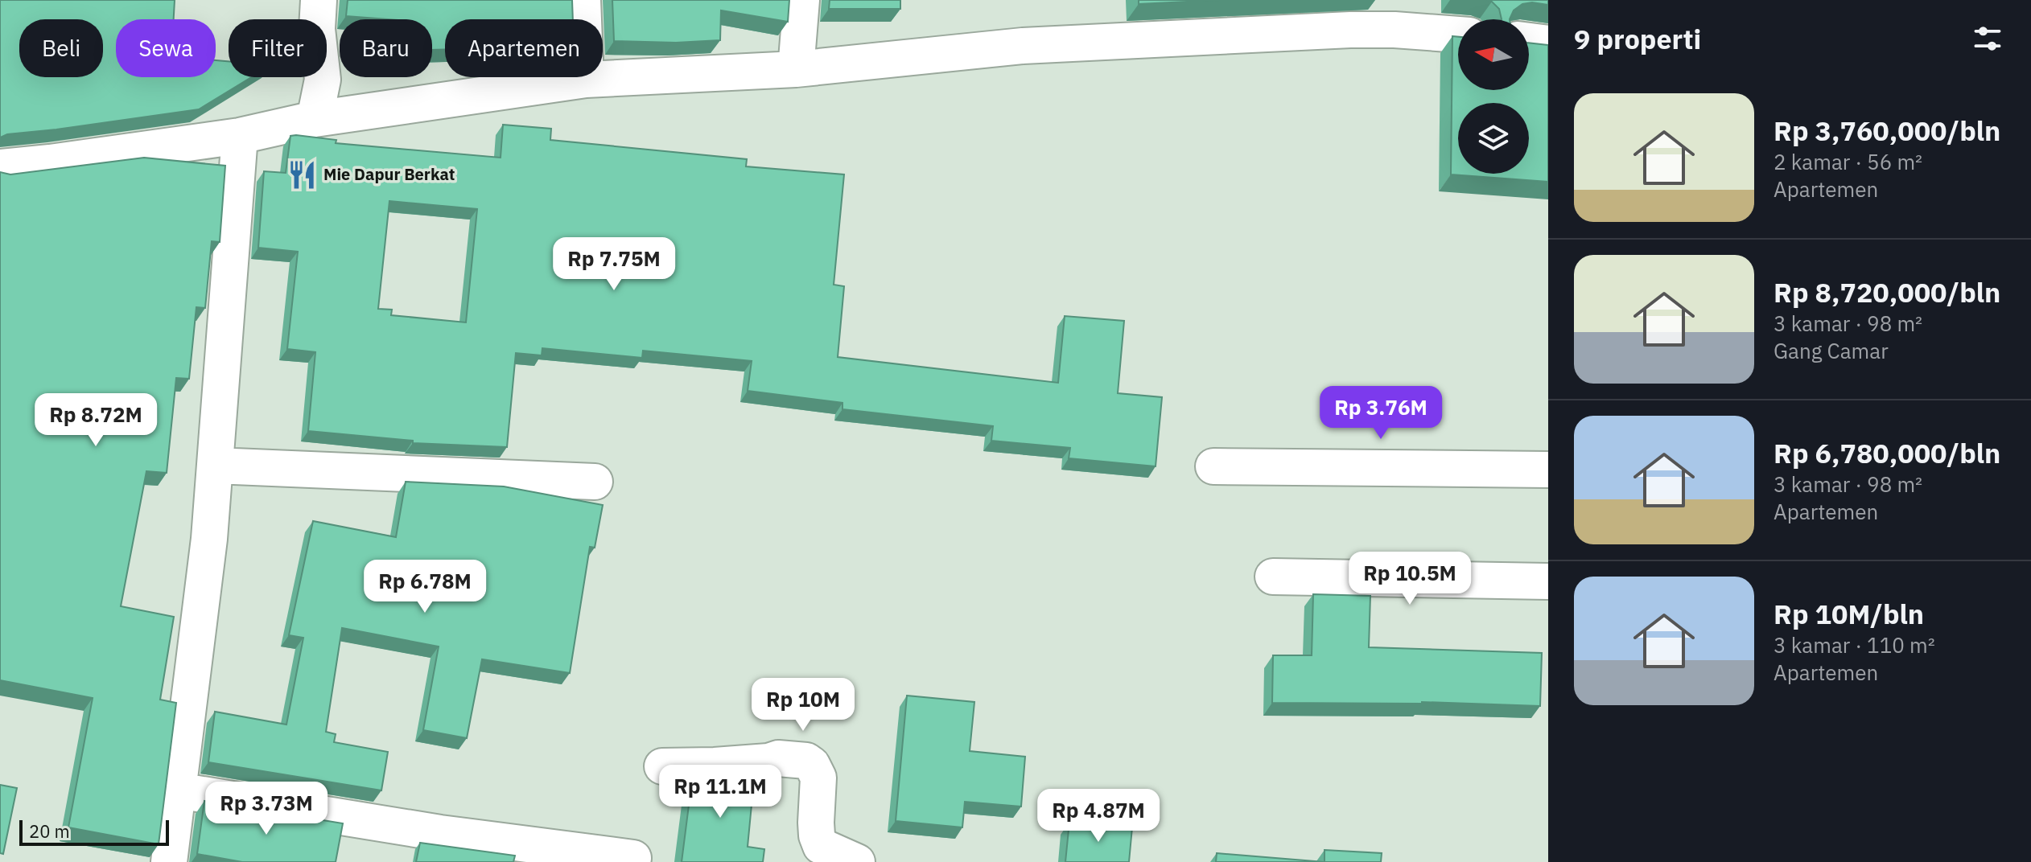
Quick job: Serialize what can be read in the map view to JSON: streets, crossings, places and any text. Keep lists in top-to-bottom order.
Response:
{
  "places": {
    "restaurant": ["Mie Dapur Berkat"]
  },
  "scale_bar": "20 m",
  "north": "left",
  "page": {
    "heading": "9 properti",
    "chip": [
      "Beli",
      "Sewa",
      "Filter",
      "Baru",
      "Apartemen"
    ],
    "list": [
      {
        "name": "Rp 3,760,000/bln",
        "note": "2 kamar · 56 m² · Apartemen"
      },
      {
        "name": "Rp 8,720,000/bln",
        "note": "3 kamar · 98 m² · Gang Camar"
      },
      {
        "name": "Rp 6,780,000/bln",
        "note": "3 kamar · 98 m² · Apartemen"
      },
      {
        "name": "Rp 10M/bln",
        "note": "3 kamar · 110 m² · Apartemen"
      }
    ],
    "price": [
      "Rp 7.75M",
      "Rp 3.76M",
      "Rp 8.72M",
      "Rp 10.5M",
      "Rp 6.78M",
      "Rp 10M",
      "Rp 11.1M",
      "Rp 3.73M",
      "Rp 4.87M"
    ],
    "scale": "20 m"
  }
}
